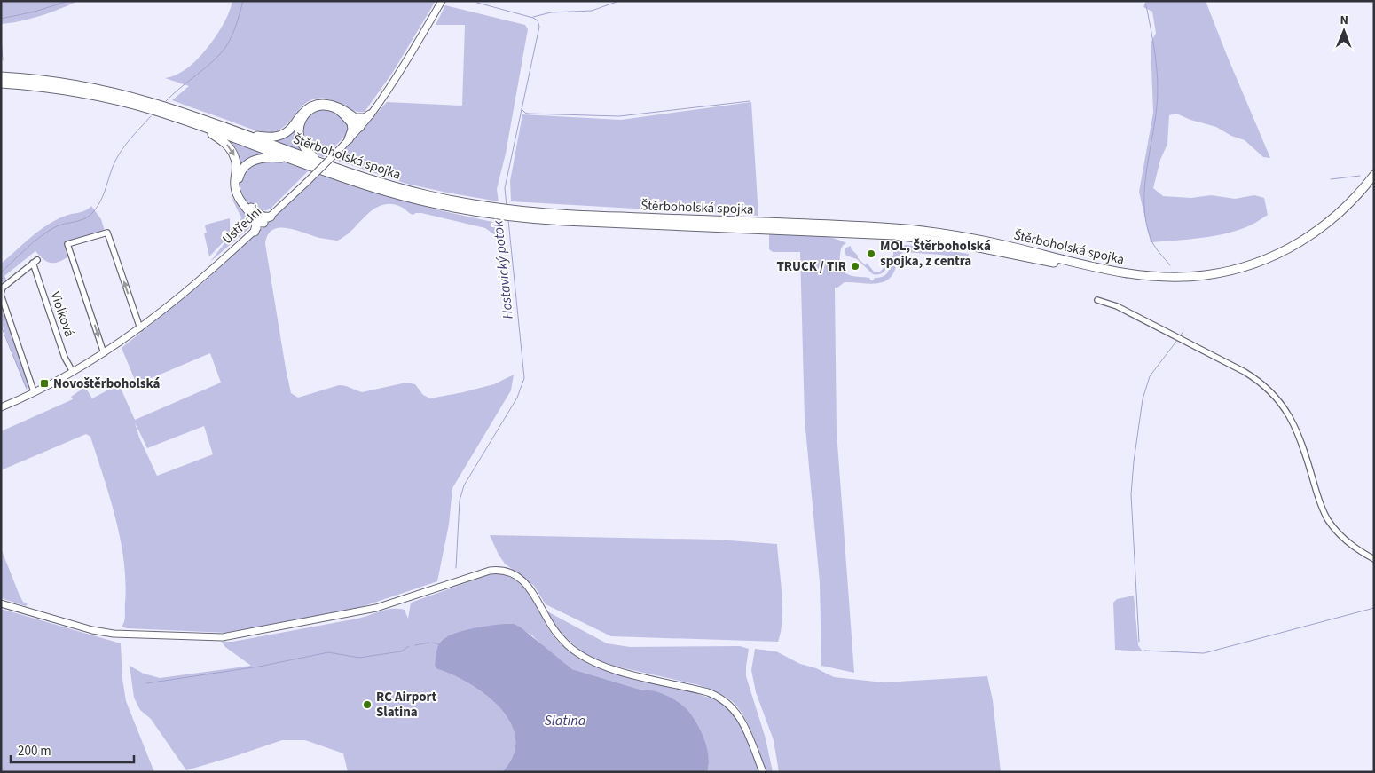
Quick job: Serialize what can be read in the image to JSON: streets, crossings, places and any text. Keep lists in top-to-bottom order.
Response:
{
  "streets": {
    "highway": ["Štěrboholská spojka"],
    "street": ["Ústřední", "Violková"]
  },
  "crossings": [
    ["Ústřední", "Violková"]
  ],
  "water": ["Hostavický potok", "Slatina"],
  "places": {
    "other": ["MOL, Štěrboholská spojka, z centra", "TRUCK / TIR", "RC Airport Slatina"],
    "transit": ["Novoštěrboholská"]
  },
  "scale_bar": "200 m",
  "north": "top"
}
